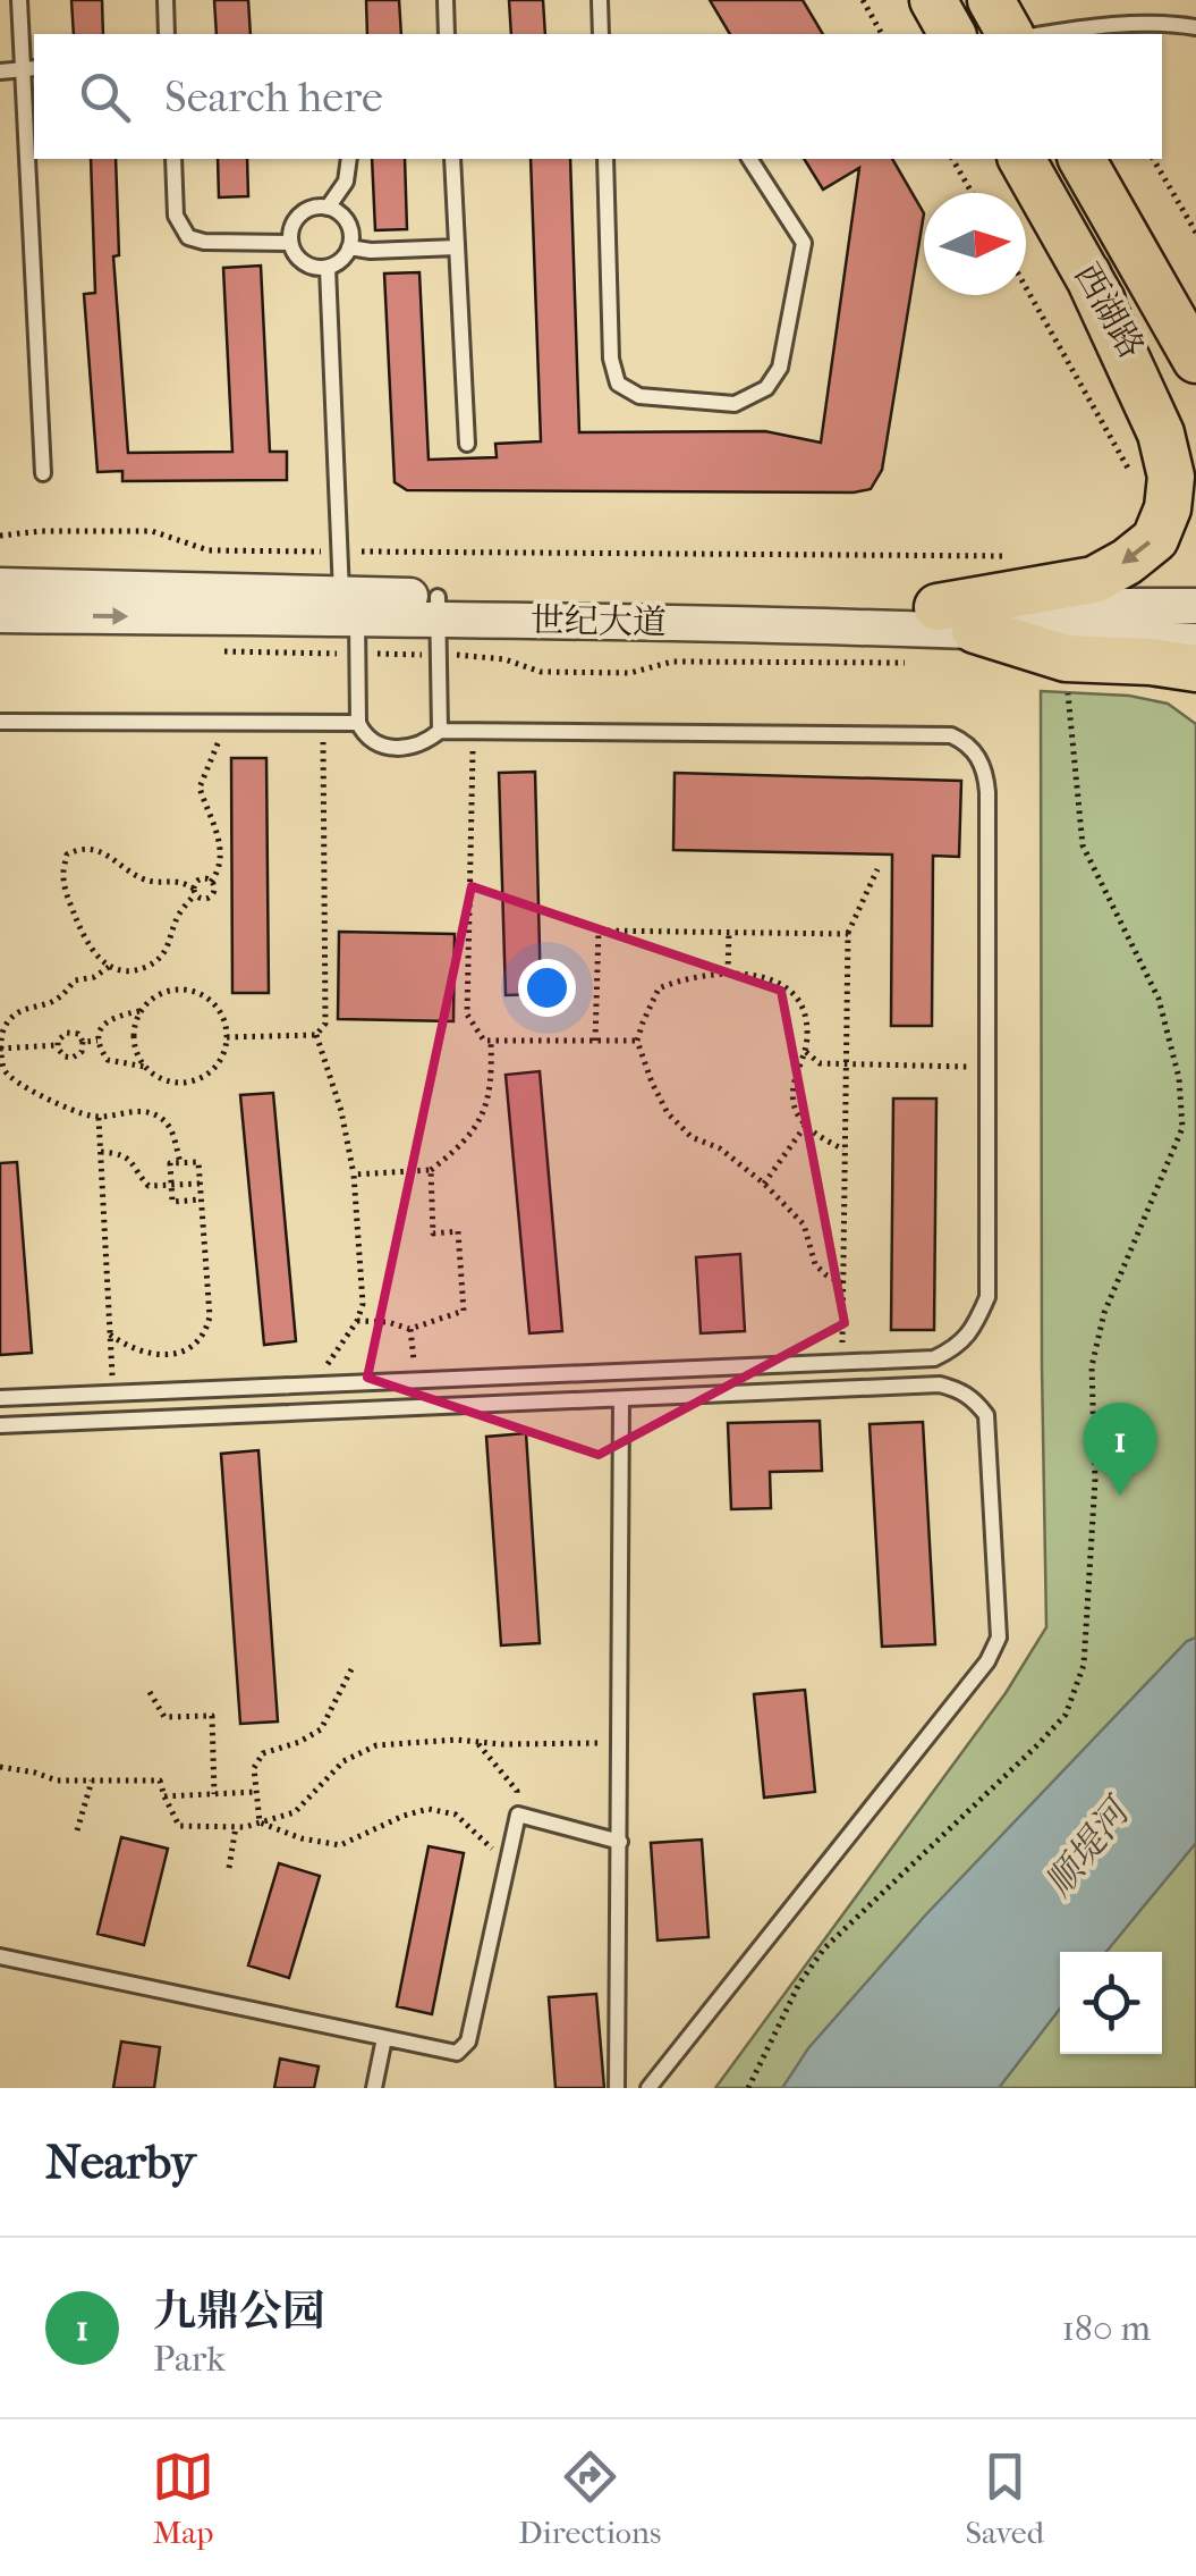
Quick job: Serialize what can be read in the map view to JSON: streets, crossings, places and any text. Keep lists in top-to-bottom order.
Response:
{
  "streets": {
    "main road": ["西湖路"],
    "street": ["世纪大道"]
  },
  "water": ["顺堤河"],
  "north": "right",
  "page": {
    "search": "Search here",
    "pins": "1",
    "heading": "Nearby",
    "list": [
      {
        "mark": "1",
        "name": "九鼎公园",
        "note": "Park",
        "value": "180 m"
      }
    ],
    "nav": ["Map", "Directions", "Saved"]
  }
}
